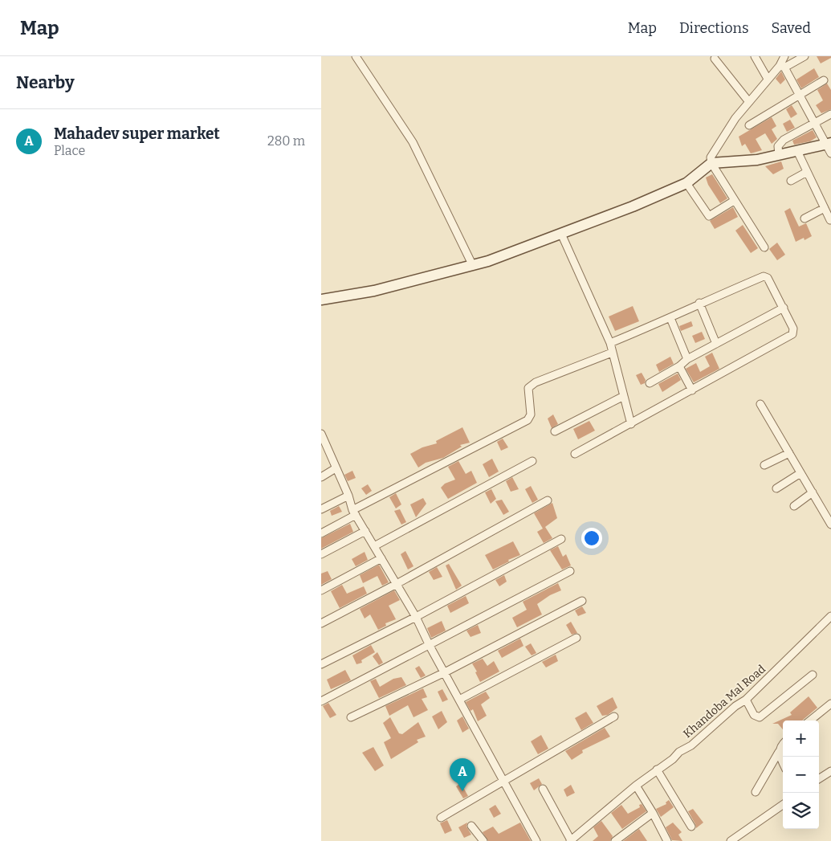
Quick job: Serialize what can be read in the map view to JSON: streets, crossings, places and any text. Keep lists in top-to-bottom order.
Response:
{
  "streets": {
    "street": ["Khandoba Mal Road"]
  },
  "page": {
    "header": "Map",
    "nav": ["Map", "Directions", "Saved"],
    "heading": "Nearby",
    "list": [
      {
        "mark": "A",
        "name": "Mahadev super market",
        "note": "Place",
        "value": "280 m"
      }
    ],
    "map_buttons": ["+", "−"],
    "pins": "A"
  }
}
